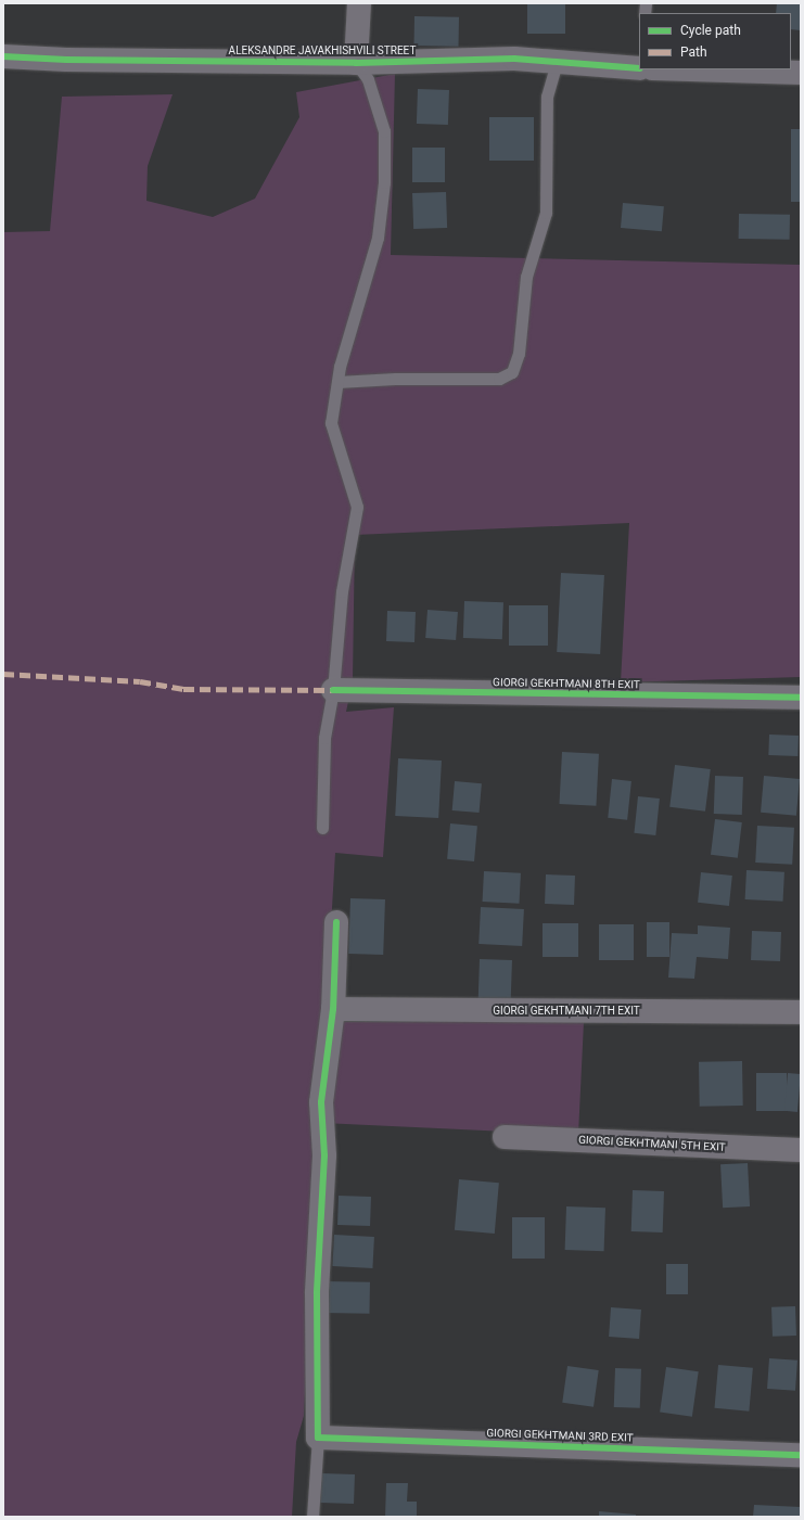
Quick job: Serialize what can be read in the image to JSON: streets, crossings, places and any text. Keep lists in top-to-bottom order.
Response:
{
  "streets": {
    "street": [
      "ALEKSANDRE JAVAKHISHVILI STREET",
      "GIORGI GEKHTMANI 8TH EXIT",
      "GIORGI GEKHTMANI 7TH EXIT",
      "GIORGI GEKHTMANI 5TH EXIT",
      "GIORGI GEKHTMANI 3RD EXIT"
    ]
  },
  "legend": ["Cycle path", "Path"]
}
